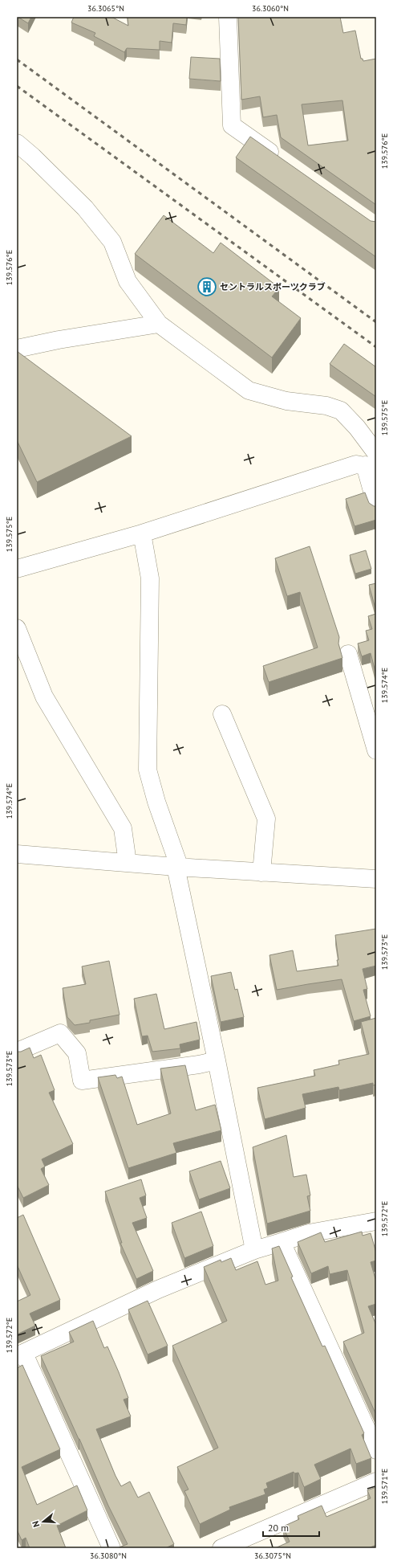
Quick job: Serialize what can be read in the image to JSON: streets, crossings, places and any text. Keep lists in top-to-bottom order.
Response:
{
  "places": {
    "building": ["セントラルスポーツクラブ"]
  },
  "scale_bar": "20 m",
  "north": "left",
  "coordinates": [
    "36.3065°N",
    "36.3060°N",
    "139.576°E",
    "139.575°E",
    "139.574°E",
    "139.573°E",
    "139.572°E",
    "139.571°E",
    "36.3080°N",
    "36.3075°N"
  ]
}
